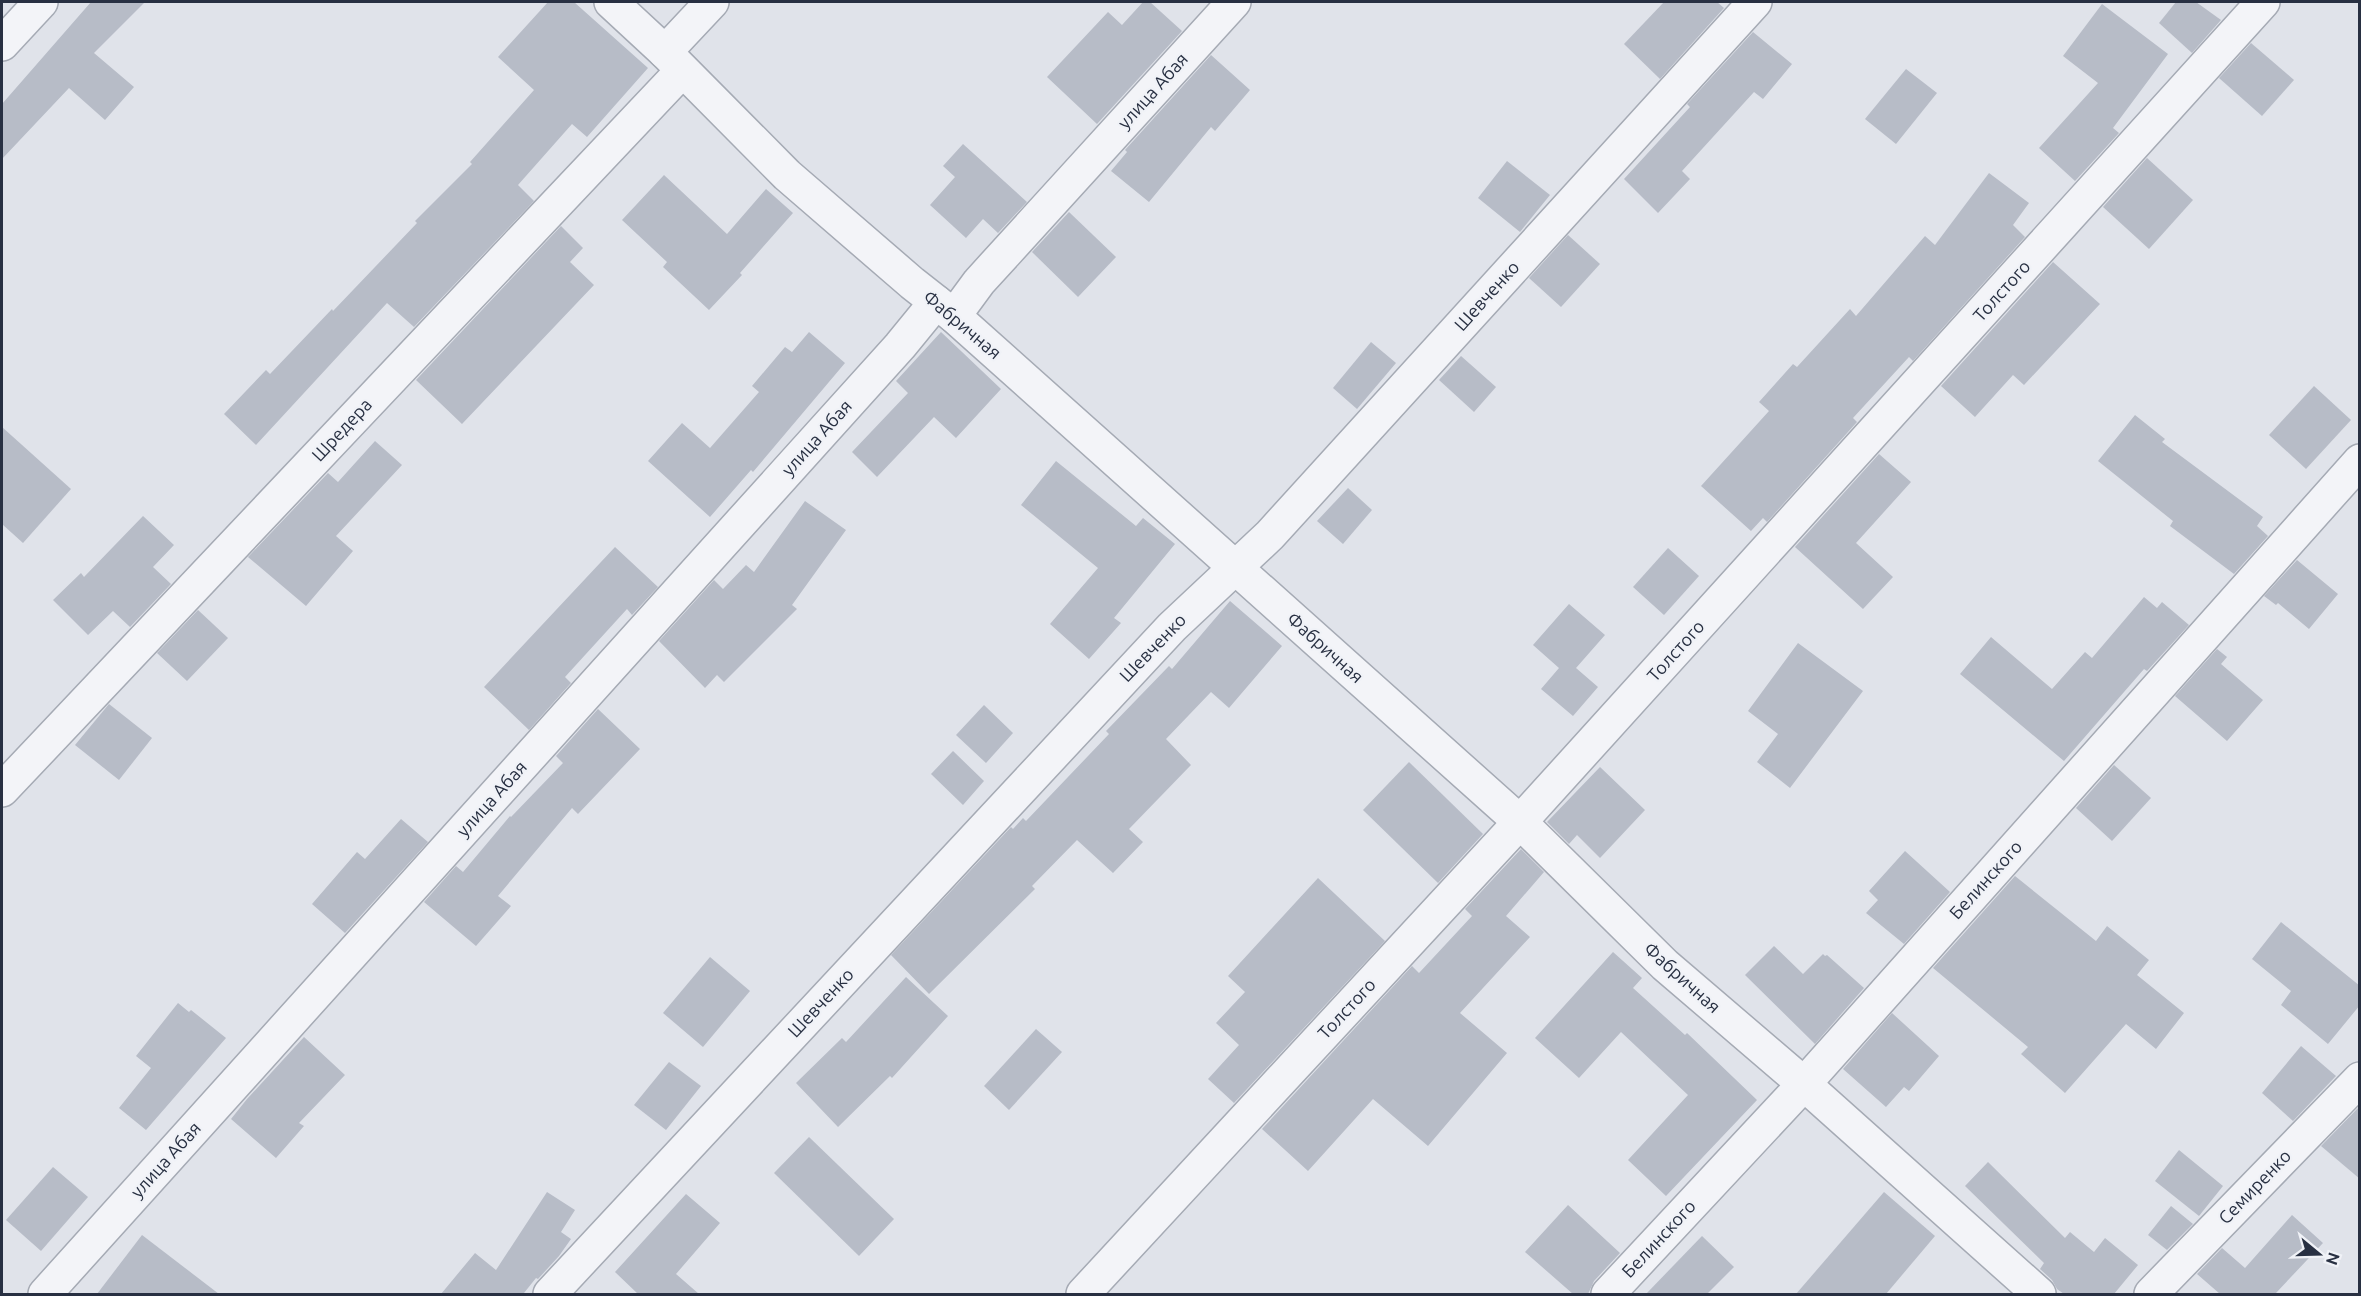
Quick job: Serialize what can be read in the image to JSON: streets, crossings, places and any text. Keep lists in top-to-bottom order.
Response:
{
  "streets": {
    "street": [
      "улица Абая",
      "Толстого",
      "Шевченко",
      "Фабричная",
      "Шредера",
      "Белинского",
      "Семиренко"
    ]
  },
  "crossings": [
    ["улица Абая", "Фабричная"],
    ["Толстого", "Фабричная"],
    ["Шевченко", "Фабричная"],
    ["Фабричная", "Шредера"],
    ["Фабричная", "Белинского"]
  ],
  "north": "right"
}
